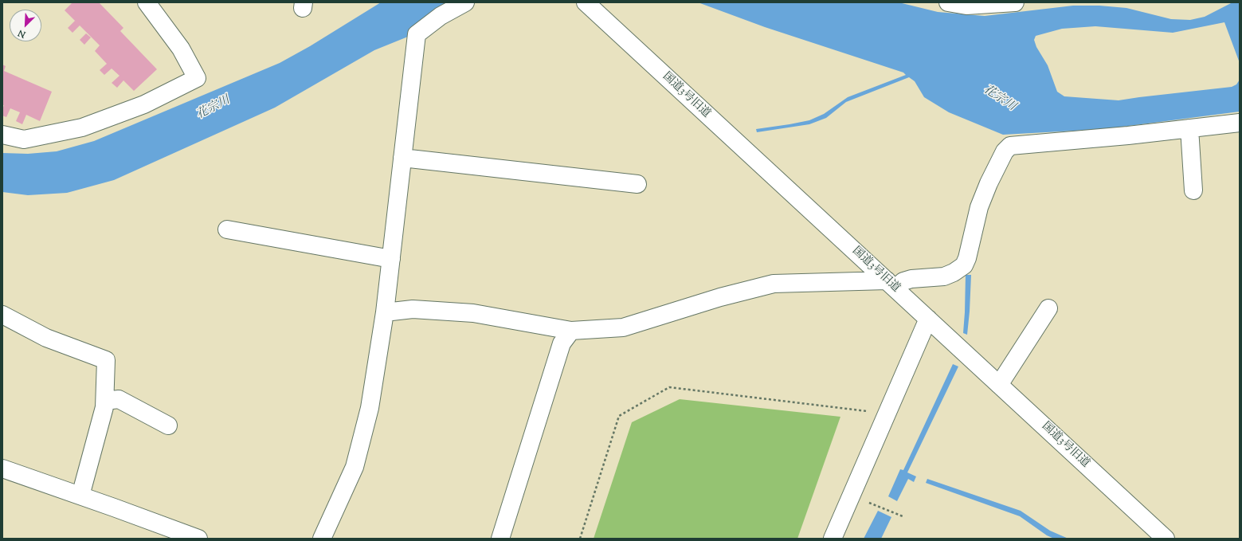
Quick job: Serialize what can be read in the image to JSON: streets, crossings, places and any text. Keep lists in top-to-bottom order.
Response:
{
  "streets": {
    "street": ["国道3号旧道"]
  },
  "water": ["花宗川"],
  "north": "bottom left"
}
